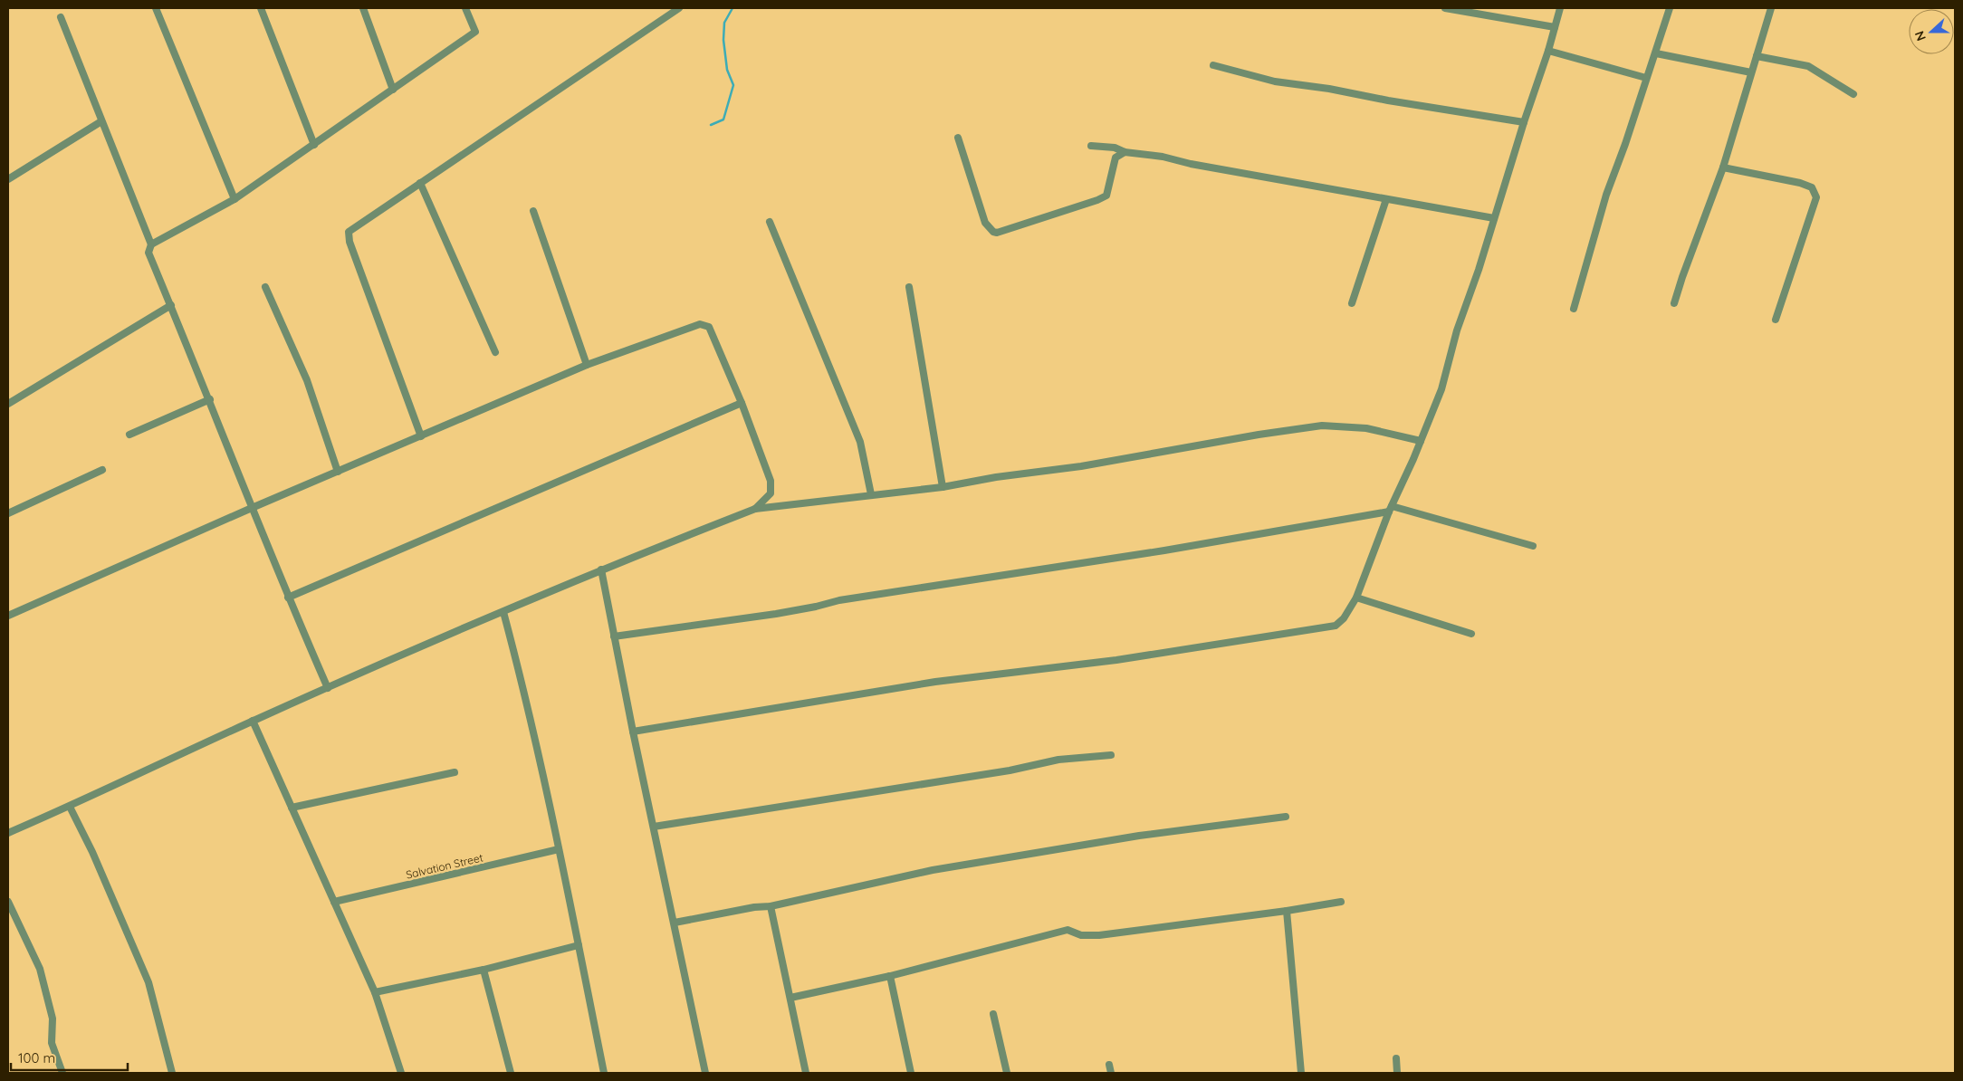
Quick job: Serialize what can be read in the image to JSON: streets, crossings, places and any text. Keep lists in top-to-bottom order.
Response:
{
  "streets": {
    "street": ["Salvation Street"]
  },
  "scale_bar": "100 m",
  "north": "left"
}
